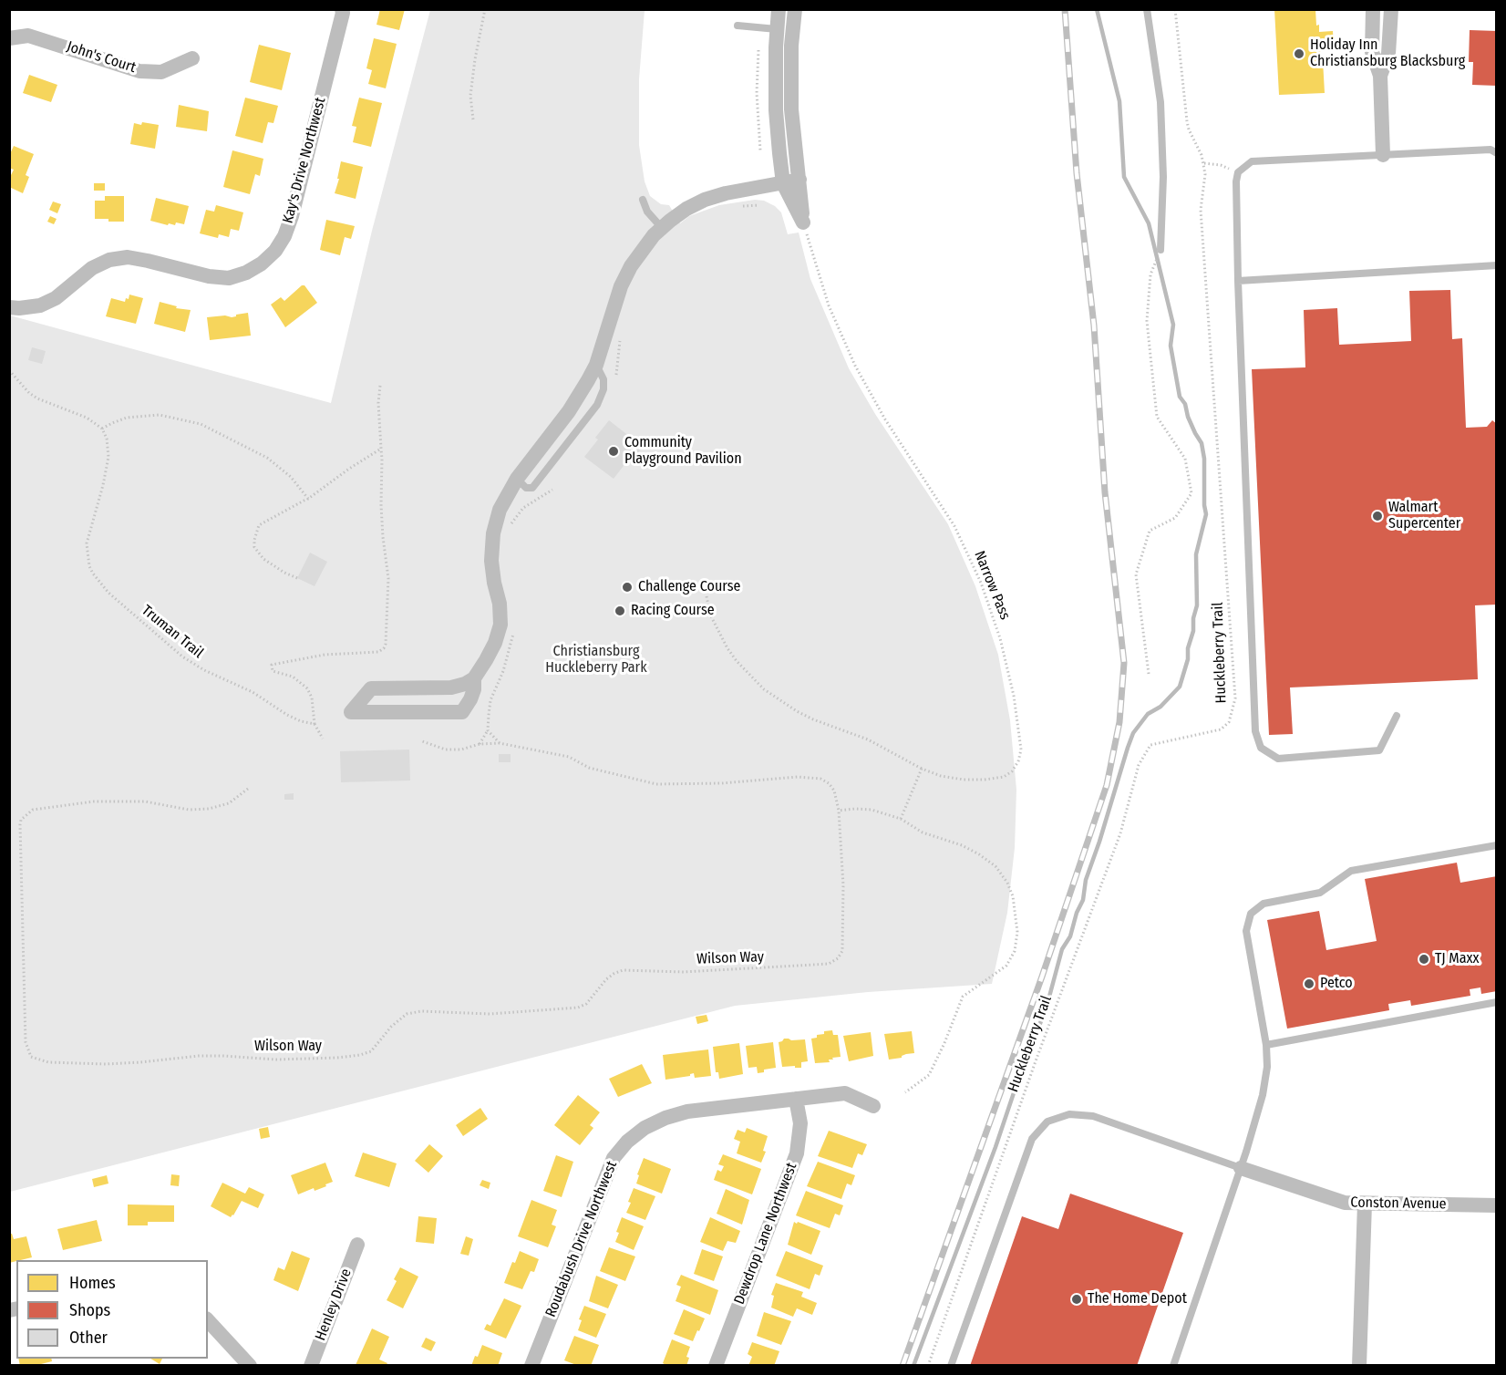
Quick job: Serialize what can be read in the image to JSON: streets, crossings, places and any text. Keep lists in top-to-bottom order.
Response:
{
  "streets": {
    "street": [
      "John's Court",
      "Kay's Drive Northwest",
      "Conston Avenue",
      "Dewdrop Lane Northwest",
      "Roudabush Drive Northwest",
      "Henley Drive"
    ],
    "path": [
      "Narrow Pass",
      "Truman Trail",
      "Huckleberry Trail",
      "Wilson Way"
    ]
  },
  "crossings": [
    ["Dewdrop Lane Northwest", "Roudabush Drive Northwest"]
  ],
  "parks": ["Christiansburg Huckleberry Park"],
  "places": [
    "Holiday Inn Christiansburg Blacksburg",
    "Community Playground Pavilion",
    "Walmart Supercenter",
    "Challenge Course",
    "Racing Course",
    "TJ Maxx",
    "Petco",
    "The Home Depot"
  ],
  "legend": ["Homes", "Shops", "Other"]
}
